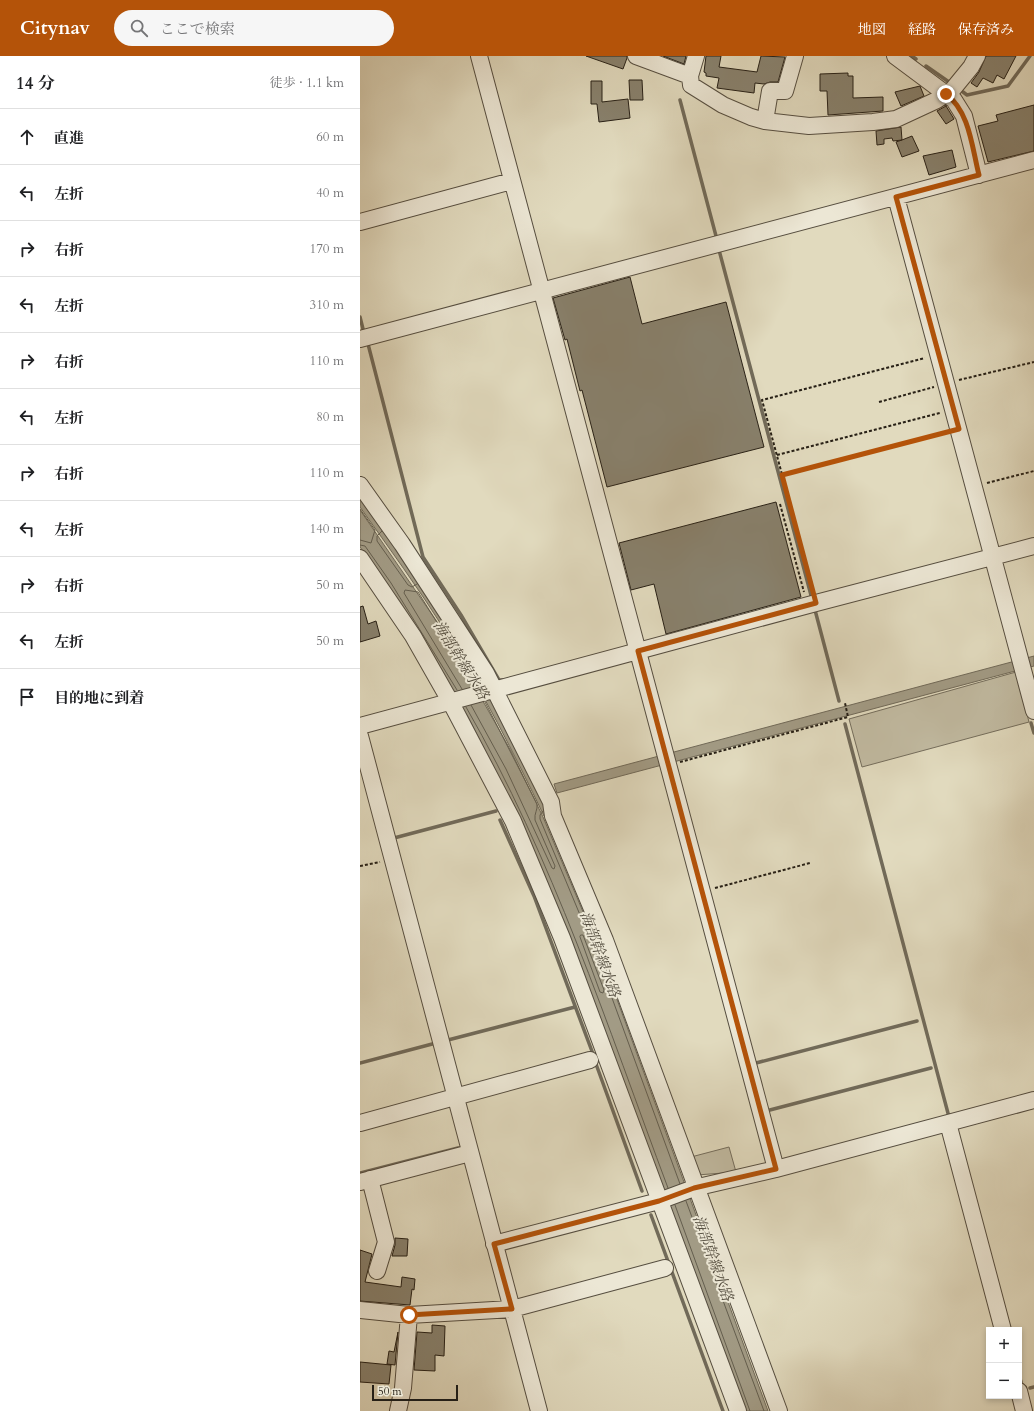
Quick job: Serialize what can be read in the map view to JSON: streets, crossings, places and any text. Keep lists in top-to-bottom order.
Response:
{
  "water": ["海部幹線水路"],
  "scale_bar": "50 m",
  "page": {
    "header": "Citynav",
    "search": "ここで検索",
    "nav": ["地図", "経路", "保存済み"],
    "heading": ["14 分", "徒歩 · 1.1 km"],
    "list": [
      ["直進", "60 m"],
      ["左折", "40 m"],
      ["右折", "170 m"],
      ["左折", "310 m"],
      ["右折", "110 m"],
      ["左折", "80 m"],
      ["右折", "110 m"],
      ["左折", "140 m"],
      ["右折", "50 m"],
      ["左折", "50 m"],
      "目的地に到着"
    ],
    "map_buttons": ["+", "−"],
    "scale": "50 m"
  }
}
